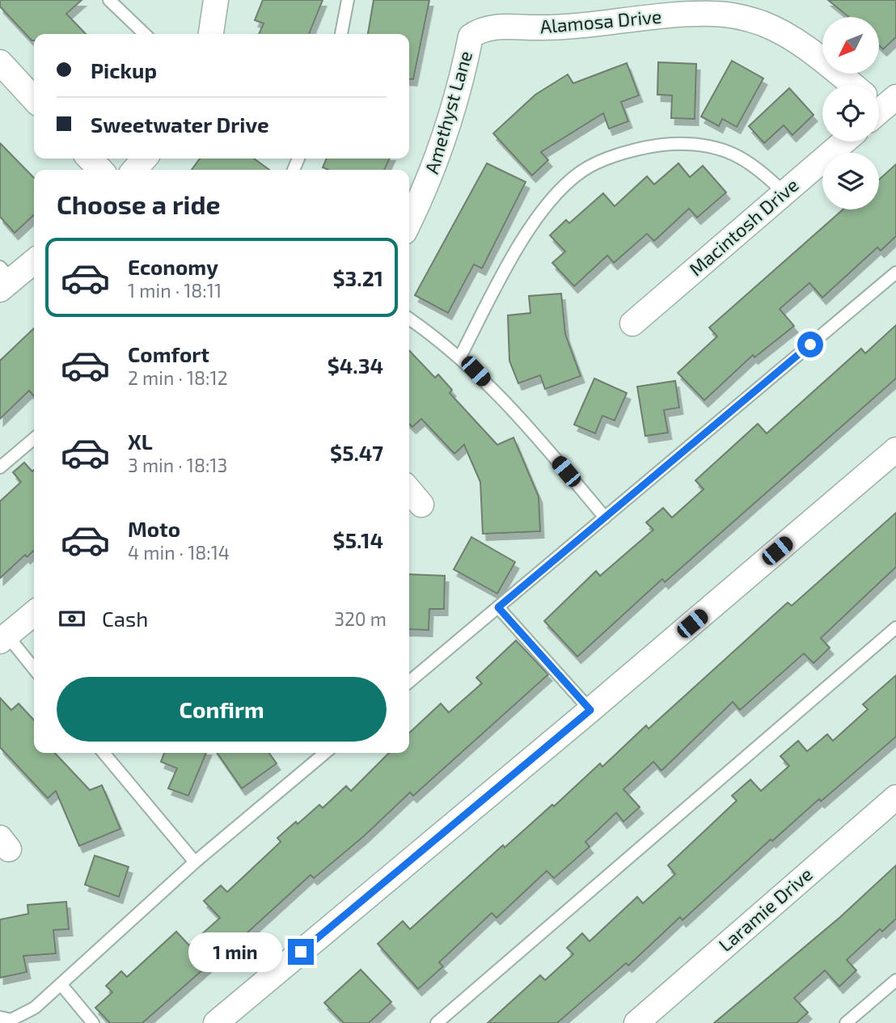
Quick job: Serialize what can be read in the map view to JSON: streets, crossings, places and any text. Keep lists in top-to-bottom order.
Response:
{
  "streets": {
    "street": [
      "Alamosa Drive",
      "Amethyst Lane",
      "Macintosh Drive",
      "Laramie Drive"
    ]
  },
  "crossings": [
    ["Alamosa Drive", "Amethyst Lane"]
  ],
  "north": "bottom left",
  "page": {
    "banner": ["Pickup", "Sweetwater Drive"],
    "heading": "Choose a ride",
    "list": [
      {
        "name": "Economy",
        "note": "1 min · 18:11",
        "value": "$3.21"
      },
      {
        "name": "Comfort",
        "note": "2 min · 18:12",
        "value": "$4.34"
      },
      {
        "name": "XL",
        "note": "3 min · 18:13",
        "value": "$5.47"
      },
      {
        "name": "Moto",
        "note": "4 min · 18:14",
        "value": "$5.14"
      }
    ],
    "pay": ["Cash", "320 m"],
    "buttons": "Confirm",
    "bubble": "1 min"
  }
}
